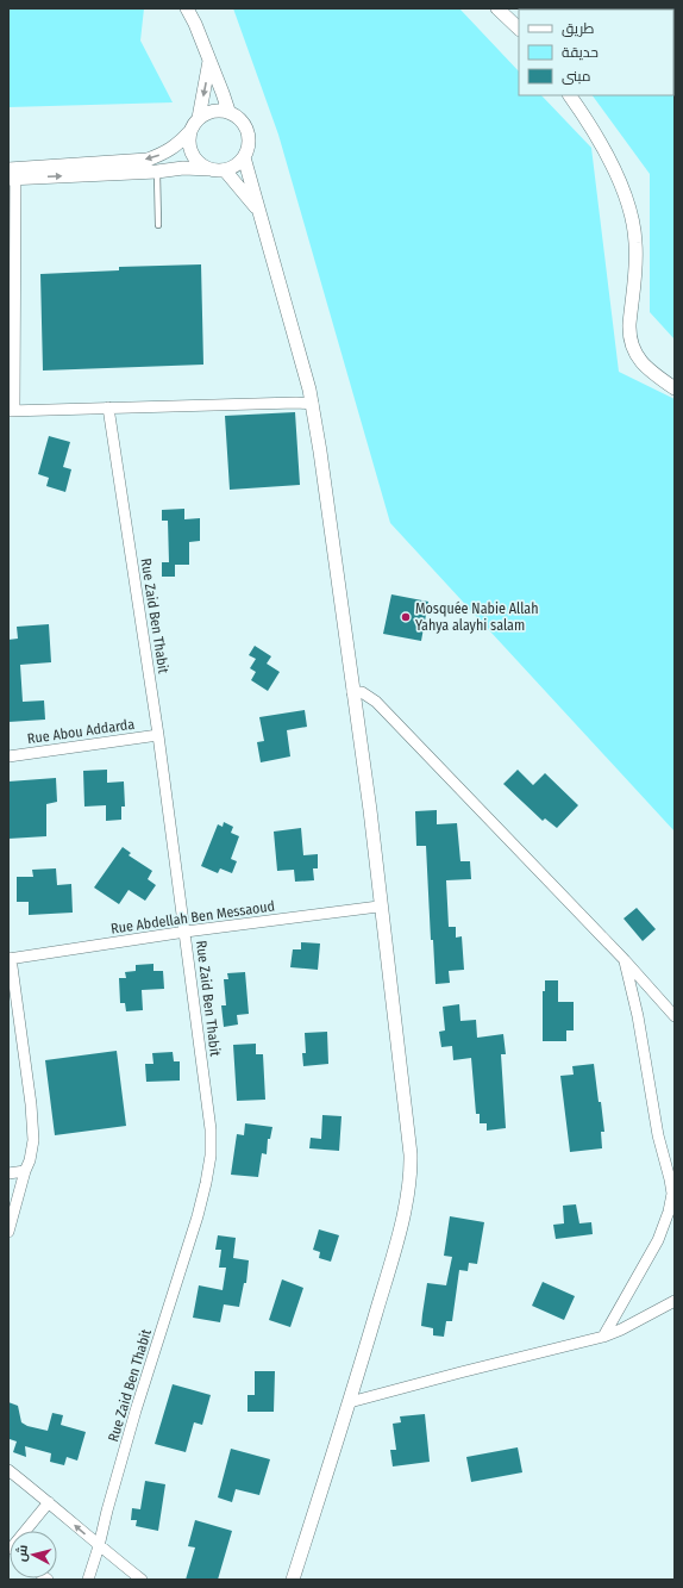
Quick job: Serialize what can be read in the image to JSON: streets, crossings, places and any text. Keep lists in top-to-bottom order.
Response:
{
  "streets": {
    "street": ["Rue Zaid Ben Thabit", "Rue Abou Addarda", "Rue Abdellah Ben Messaoud"]
  },
  "crossings": [
    ["Rue Zaid Ben Thabit", "Rue Abou Addarda"],
    ["Rue Zaid Ben Thabit", "Rue Abdellah Ben Messaoud"]
  ],
  "places": ["Mosquée Nabie Allah Yahya alayhi salam"],
  "legend": ["طريق", "حديقة", "مبنى"],
  "north": "left"
}
